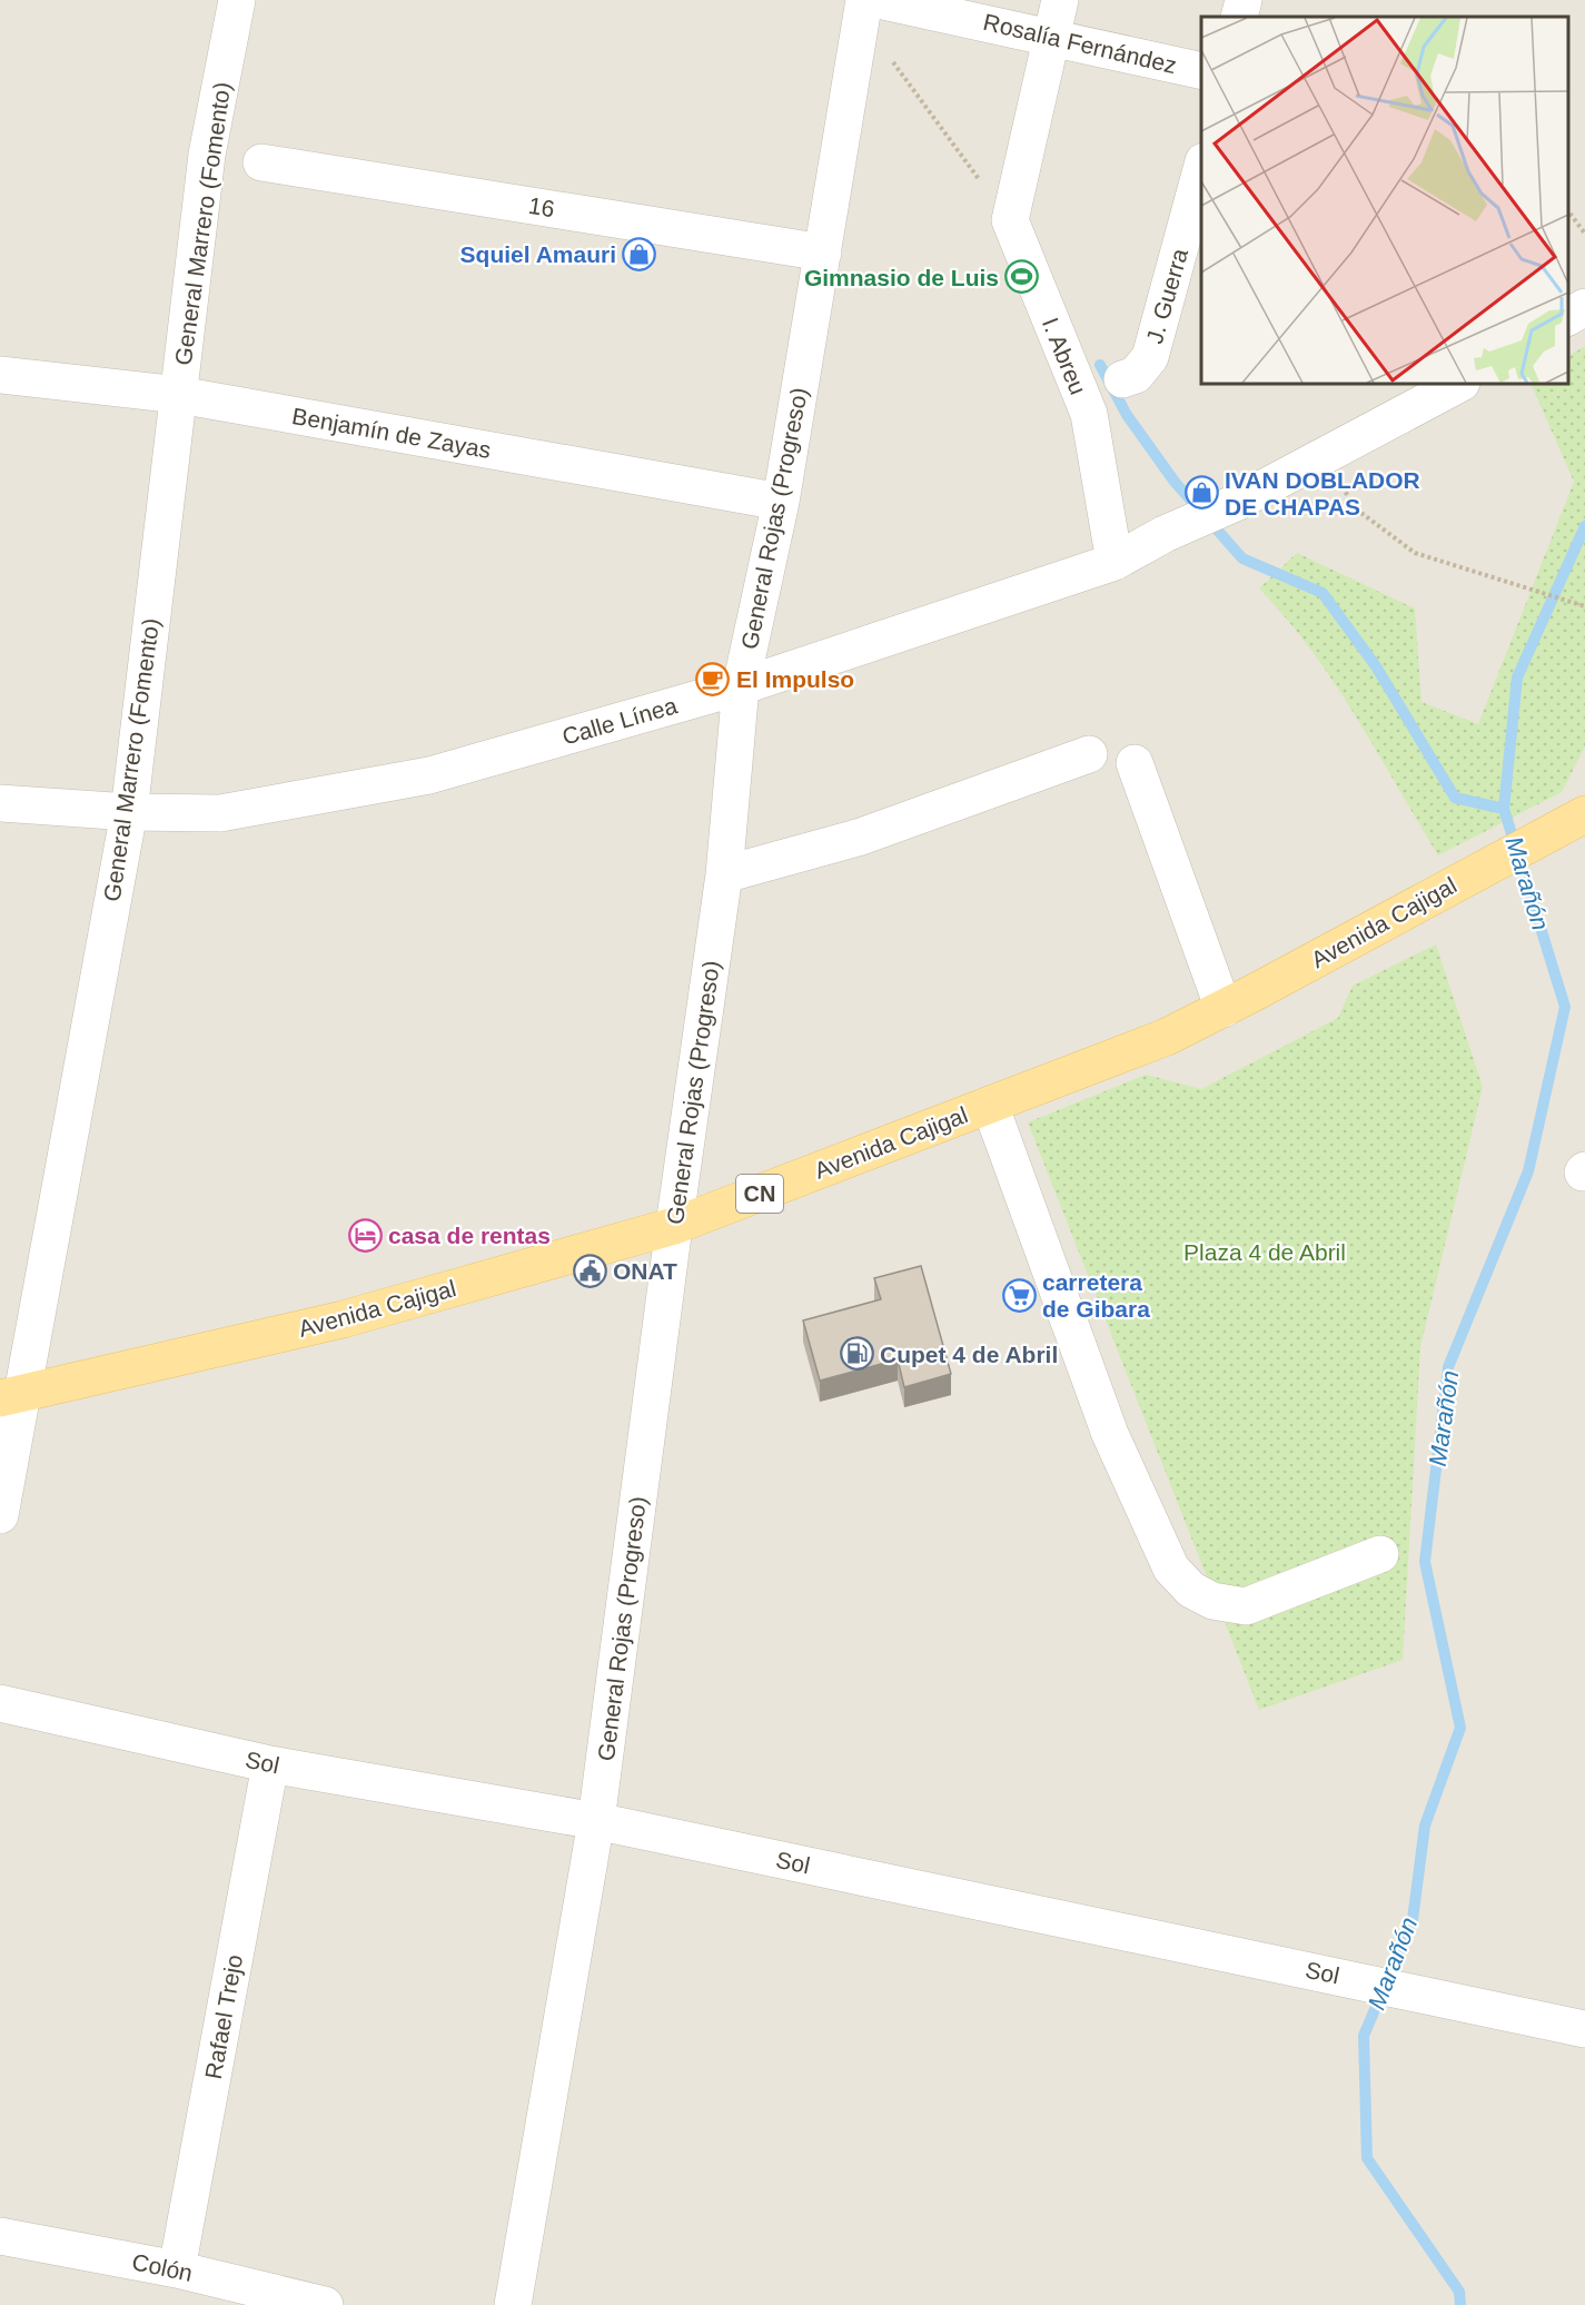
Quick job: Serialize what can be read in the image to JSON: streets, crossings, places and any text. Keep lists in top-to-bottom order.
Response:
{
  "streets": {
    "main road": ["Avenida Cajigal", "CN"],
    "street": [
      "Rosalía Fernández",
      "16",
      "General Marrero (Fomento)",
      "J. Guerra",
      "I. Abreu",
      "Benjamín de Zayas",
      "General Rojas (Progreso)",
      "Calle Línea",
      "Sol",
      "Rafael Trejo",
      "Colón"
    ]
  },
  "crossings": [
    ["Rosalía Fernández", "General Rojas (Progreso)"],
    ["16", "General Rojas (Progreso)"],
    ["General Marrero (Fomento)", "Benjamín de Zayas"],
    ["General Marrero (Fomento)", "Calle Línea"],
    ["General Marrero (Fomento)", "Avenida Cajigal"],
    ["I. Abreu", "Calle Línea"],
    ["Benjamín de Zayas", "General Rojas (Progreso)"],
    ["General Rojas (Progreso)", "Calle Línea"],
    ["General Rojas (Progreso)", "Avenida Cajigal"],
    ["General Rojas (Progreso)", "Sol"],
    ["Sol", "Rafael Trejo"],
    ["Rafael Trejo", "Colón"]
  ],
  "water": ["Marañón"],
  "parks": ["Plaza 4 de Abril"],
  "places": {
    "shop": ["Squiel Amauri", "IVAN DOBLADOR DE CHAPAS"],
    "sports": ["Gimnasio de Luis"],
    "cafe": ["El Impulso"],
    "hotel": ["casa de rentas"],
    "public building": ["ONAT"],
    "supermarket": ["carretera de Gibara"],
    "fuel station": ["Cupet 4 de Abril"]
  }
}
